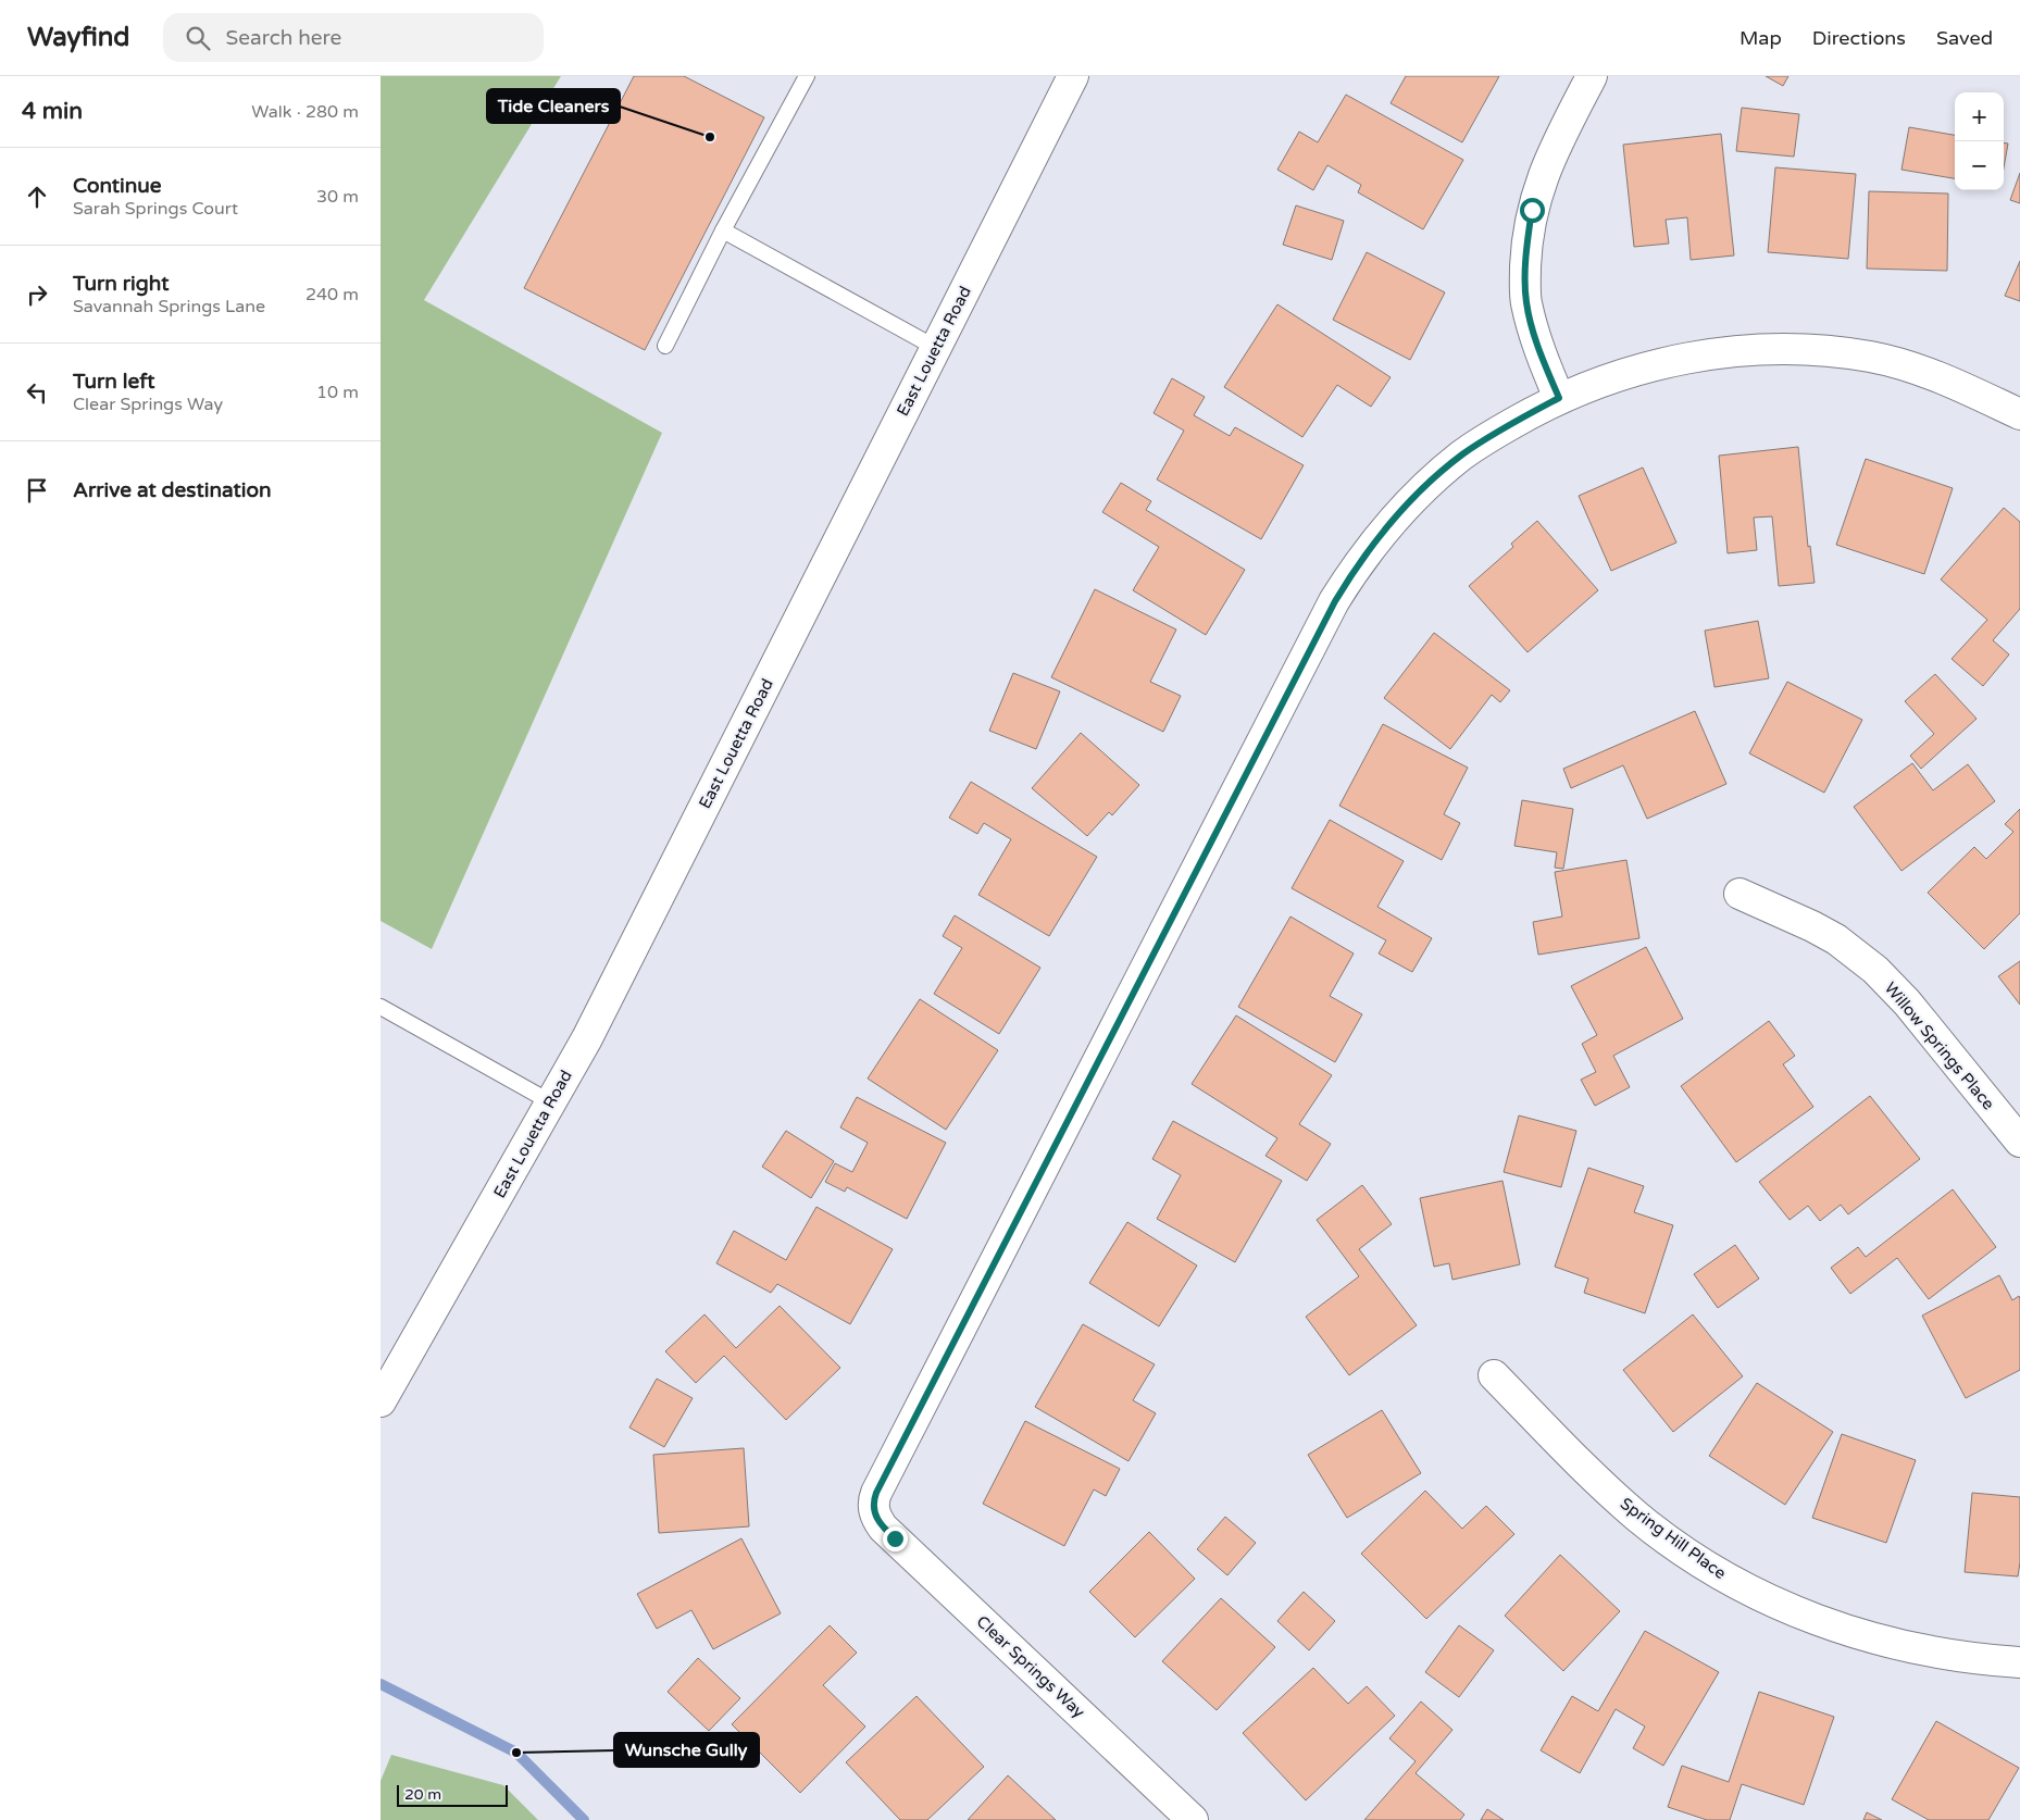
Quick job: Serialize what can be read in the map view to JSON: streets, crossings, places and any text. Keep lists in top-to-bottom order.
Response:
{
  "streets": {
    "street": [
      "East Louetta Road",
      "Willow Springs Place",
      "Spring Hill Place",
      "Clear Springs Way"
    ]
  },
  "places": ["Tide Cleaners", "Wunsche Gully"],
  "scale_bar": "20 m",
  "page": {
    "header": "Wayfind",
    "search": "Search here",
    "nav": ["Map", "Directions", "Saved"],
    "heading": ["4 min", "Walk · 280 m"],
    "map_buttons": ["+", "−"],
    "list": [
      ["Continue", "Sarah Springs Court", "30 m"],
      ["Turn right", "Savannah Springs Lane", "240 m"],
      ["Turn left", "Clear Springs Way", "10 m"],
      "Arrive at destination"
    ],
    "scale": "20 m"
  }
}
